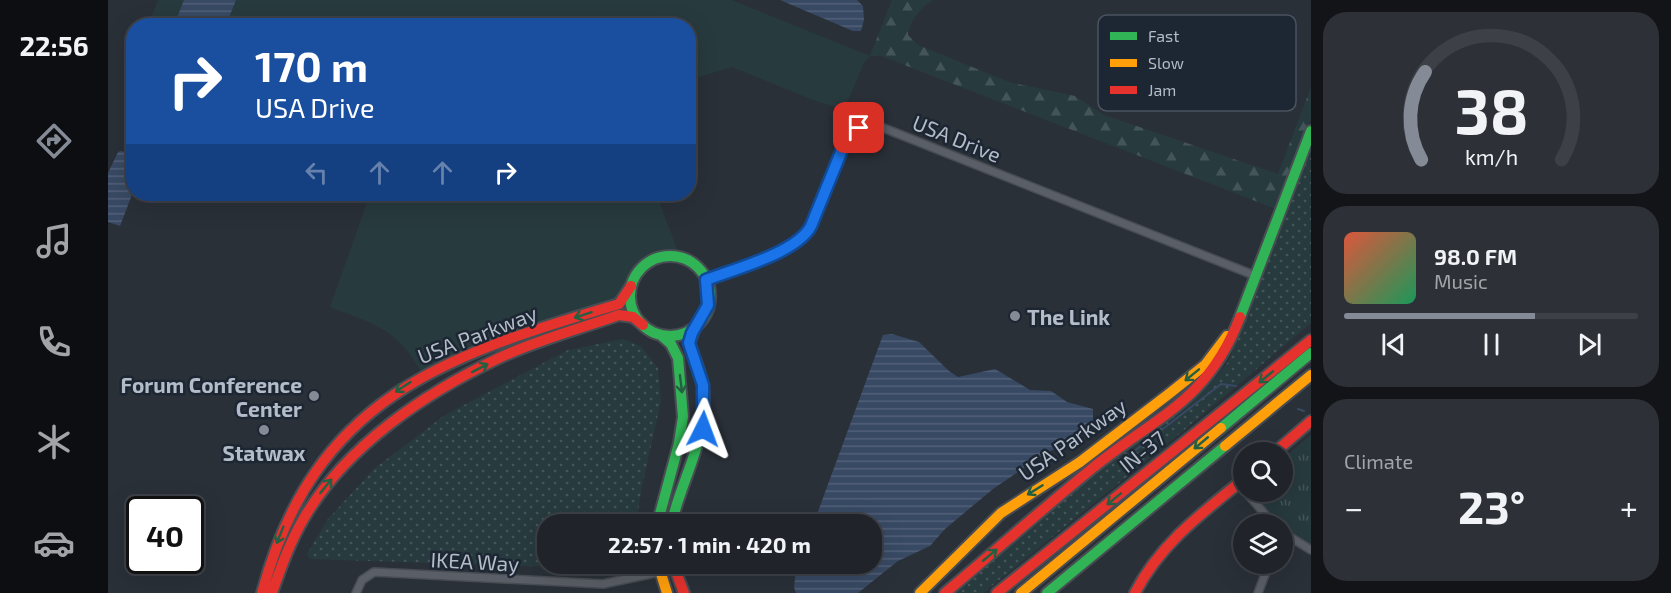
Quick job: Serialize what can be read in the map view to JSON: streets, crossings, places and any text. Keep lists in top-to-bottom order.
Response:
{
  "streets": {
    "main road": ["USA Parkway", "IN-37"],
    "street": ["USA Drive", "IKEA Way"]
  },
  "crossings": [
    ["USA Drive", "USA Parkway"]
  ],
  "places": ["The Link", "Forum Conference Center", "Statwax"],
  "legend": ["Fast", "Slow", "Jam"],
  "page": {
    "tabs": "22:56",
    "turn": ["170 m", "USA Drive"],
    "song": ["98.0 FM", "Music"],
    "tile": "Climate",
    "heat": ["−", "23°", "+"],
    "limit": "40",
    "trip": "22:57 · 1 min · 420 m",
    "gauge": ["38", "km/h"]
  }
}
